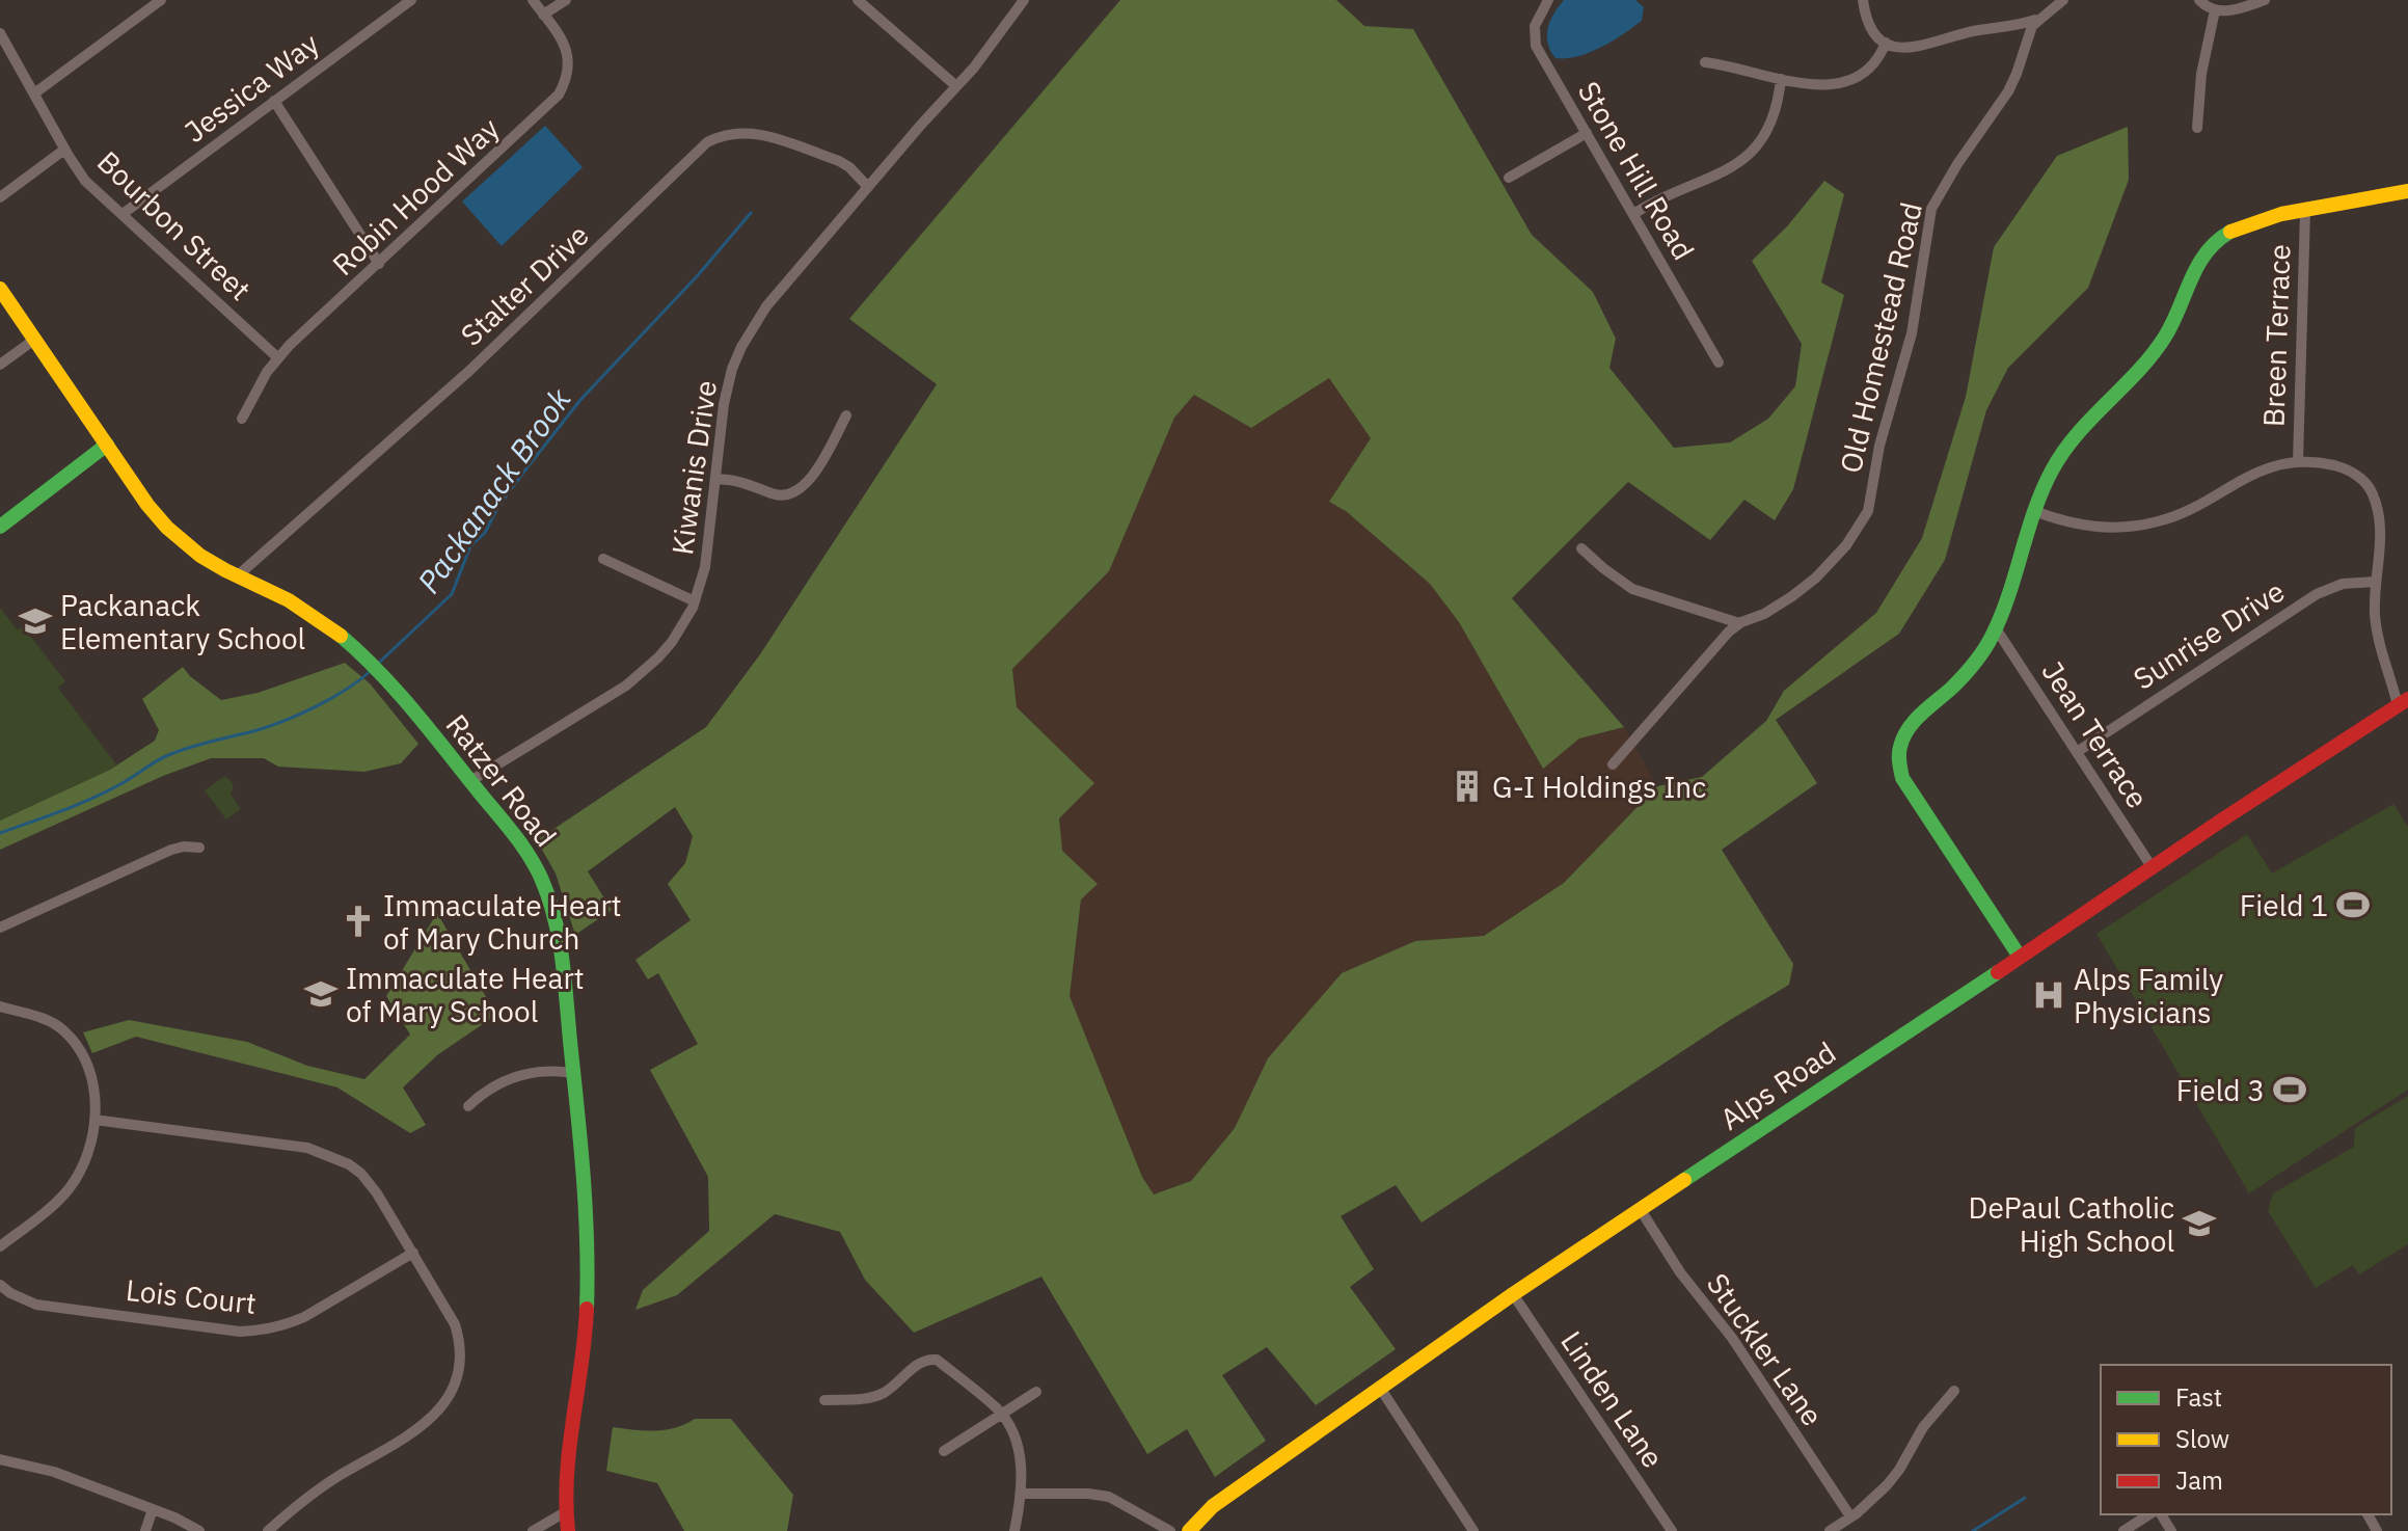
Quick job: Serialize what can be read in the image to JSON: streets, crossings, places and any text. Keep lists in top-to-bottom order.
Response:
{
  "streets": {
    "main road": ["Ratzer Road", "Alps Road"],
    "street": [
      "Jessica Way",
      "Stone Hill Road",
      "Robin Hood Way",
      "Bourbon Street",
      "Stalter Drive",
      "Breen Terrace",
      "Old Homestead Road",
      "Kiwanis Drive",
      "Sunrise Drive",
      "Jean Terrace",
      "Lois Court",
      "Stuckler Lane",
      "Linden Lane"
    ]
  },
  "crossings": [
    ["Jessica Way", "Bourbon Street"],
    ["Robin Hood Way", "Bourbon Street"],
    ["Stalter Drive", "Kiwanis Drive"],
    ["Stalter Drive", "Ratzer Road"],
    ["Kiwanis Drive", "Ratzer Road"],
    ["Sunrise Drive", "Jean Terrace"],
    ["Jean Terrace", "Alps Road"],
    ["Alps Road", "Stuckler Lane"],
    ["Alps Road", "Linden Lane"]
  ],
  "water": ["Packanack Brook"],
  "places": {
    "school or university": ["Packanack Elementary School", "Immaculate Heart of Mary School", "DePaul Catholic High School"],
    "building": ["G-I Holdings Inc"],
    "sports": ["Field 1", "Field 3"],
    "church": ["Immaculate Heart of Mary Church"],
    "hospital": ["Alps Family Physicians"]
  },
  "legend": ["Fast", "Slow", "Jam"]
}
